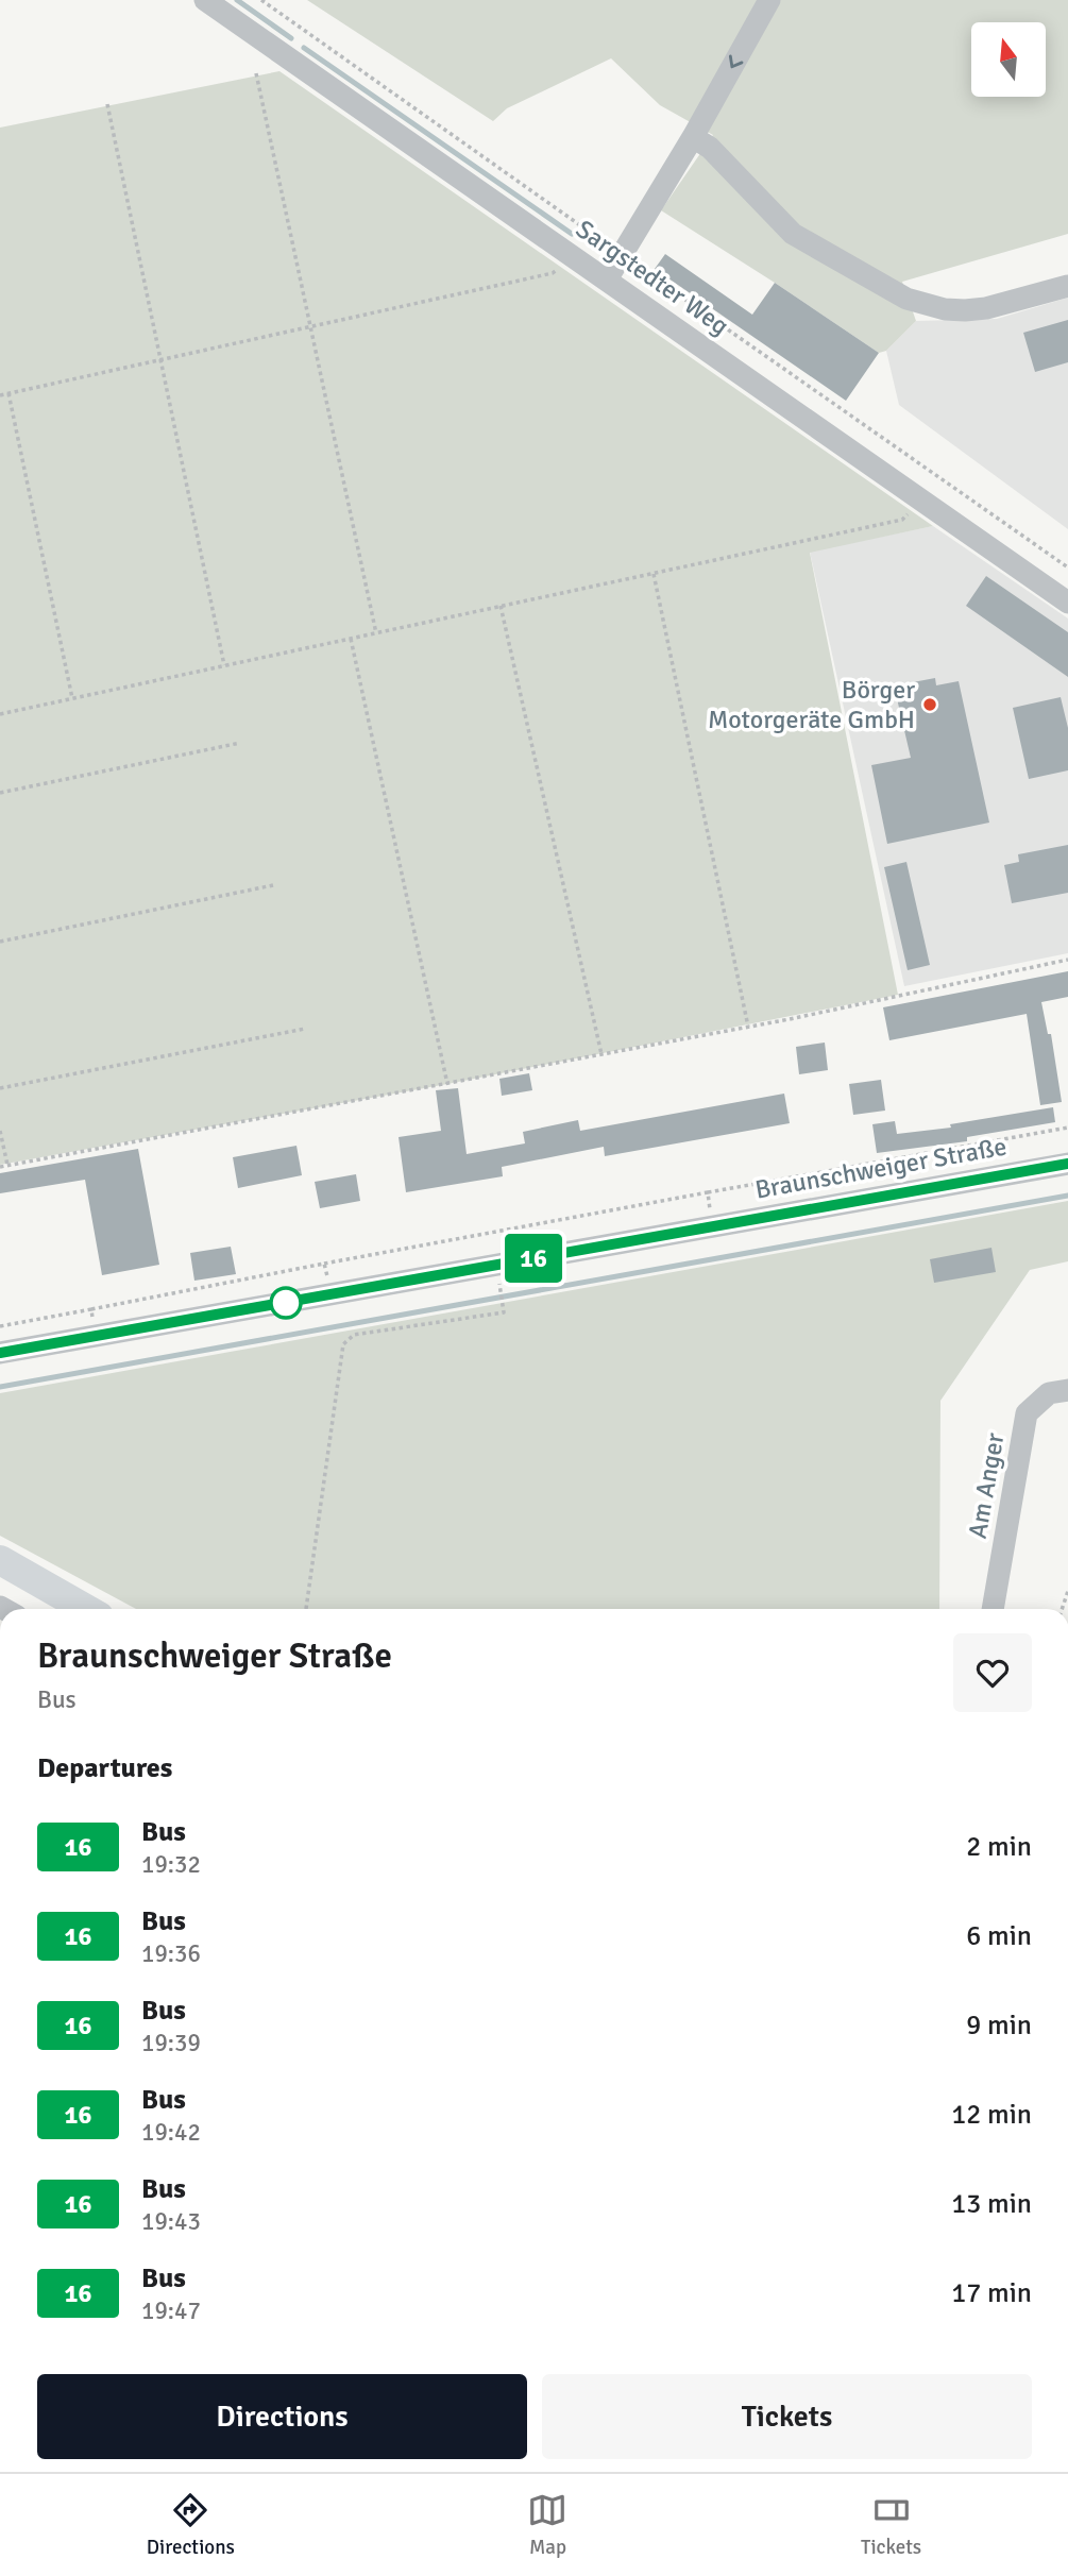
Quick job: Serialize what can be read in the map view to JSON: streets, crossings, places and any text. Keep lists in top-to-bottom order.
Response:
{
  "streets": {
    "street": ["Sargstedter Weg", "Braunschweiger Straße", "Am Anger"]
  },
  "places": ["Börger Motorgeräte GmbH"],
  "lines": ["bus line 16"],
  "north": "top",
  "page": {
    "on_map": "16",
    "heading": [
      ["Braunschweiger Straße", "Bus"],
      "Departures"
    ],
    "list": [
      {
        "mark": "16",
        "name": "Bus",
        "note": "19:32",
        "value": "2 min"
      },
      {
        "mark": "16",
        "name": "Bus",
        "note": "19:36",
        "value": "6 min"
      },
      {
        "mark": "16",
        "name": "Bus",
        "note": "19:39",
        "value": "9 min"
      },
      {
        "mark": "16",
        "name": "Bus",
        "note": "19:42",
        "value": "12 min"
      },
      {
        "mark": "16",
        "name": "Bus",
        "note": "19:43",
        "value": "13 min"
      },
      {
        "mark": "16",
        "name": "Bus",
        "note": "19:47",
        "value": "17 min"
      }
    ],
    "buttons": ["Directions", "Tickets"],
    "tabs": ["Directions", "Map", "Tickets"]
  }
}
